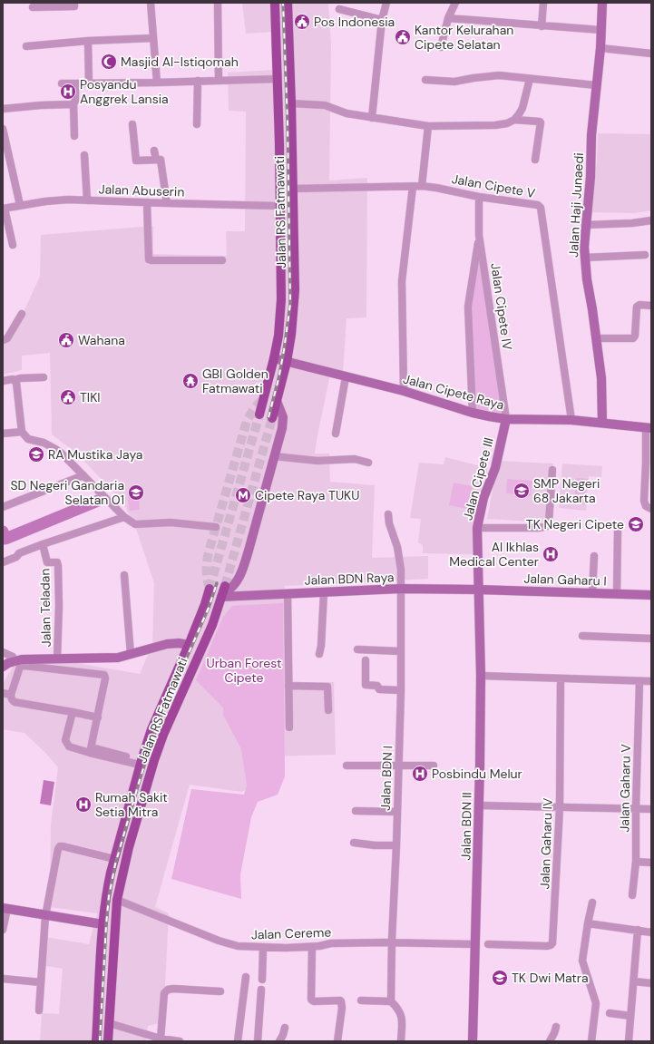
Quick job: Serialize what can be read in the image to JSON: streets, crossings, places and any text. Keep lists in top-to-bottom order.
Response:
{
  "streets": {
    "main road": ["Jalan RS Fatmawati"],
    "street": [
      "Jalan Cipete V",
      "Jalan Abuserin",
      "Jalan Haji Junaedi",
      "Jalan Cipete IV",
      "Jalan Cipete Raya",
      "Jalan Cipete III",
      "Jalan BDN Raya",
      "Jalan Gaharu I",
      "Jalan Teladan",
      "Jalan BDN I",
      "Jalan Gaharu V",
      "Jalan BDN II",
      "Jalan Gaharu IV",
      "Jalan Cereme"
    ]
  },
  "crossings": [
    ["Jalan Cipete V", "Jalan RS Fatmawati"],
    ["Jalan Cipete V", "Jalan Cipete IV"],
    ["Jalan Cipete V", "Jalan Cipete Raya"],
    ["Jalan Abuserin", "Jalan RS Fatmawati"],
    ["Jalan Haji Junaedi", "Jalan Cipete Raya"],
    ["Jalan RS Fatmawati", "Jalan Cipete Raya"],
    ["Jalan RS Fatmawati", "Jalan BDN Raya"],
    ["Jalan RS Fatmawati", "Jalan Cereme"],
    ["Jalan Cipete IV", "Jalan Cipete Raya"],
    ["Jalan Cipete IV", "Jalan Cipete III"],
    ["Jalan Cipete Raya", "Jalan Cipete III"],
    ["Jalan Cipete III", "Jalan BDN Raya"],
    ["Jalan Cipete III", "Jalan Gaharu I"],
    ["Jalan Cipete III", "Jalan BDN II"],
    ["Jalan BDN Raya", "Jalan Gaharu I"],
    ["Jalan BDN Raya", "Jalan BDN I"],
    ["Jalan BDN Raya", "Jalan BDN II"],
    ["Jalan Gaharu I", "Jalan BDN II"],
    ["Jalan BDN I", "Jalan Cereme"],
    ["Jalan BDN II", "Jalan Cereme"]
  ],
  "parks": ["Urban Forest Cipete"],
  "places": {
    "public building": [
      "Pos Indonesia",
      "Kantor Kelurahan Cipete Selatan",
      "Wahana",
      "TIKI"
    ],
    "mosque": ["Masjid Al-Istiqomah"],
    "hospital": [
      "Posyandu Anggrek Lansia",
      "Al Ikhlas Medical Center",
      "Posbindu Melur",
      "Rumah Sakit Setia Mitra"
    ],
    "temple": ["GBI Golden Fatmawati"],
    "school or university": [
      "RA Mustika Jaya",
      "SMP Negeri 68 Jakarta",
      "SD Negeri Gandaria Selatan 01",
      "TK Negeri Cipete",
      "TK Dwi Matra"
    ],
    "metro station": ["Cipete Raya TUKU"]
  }
}
